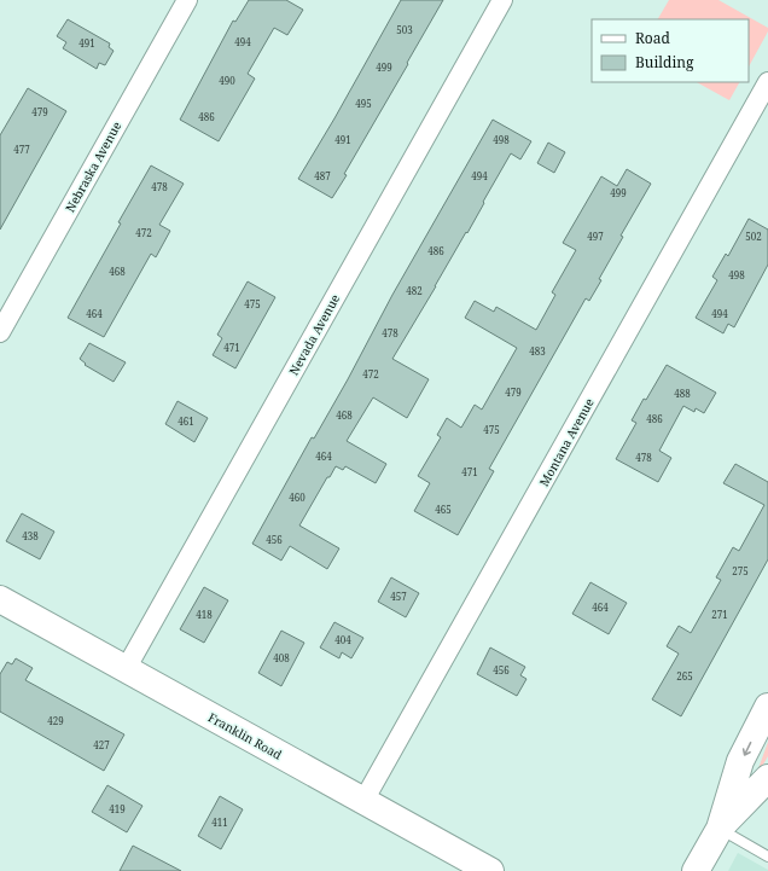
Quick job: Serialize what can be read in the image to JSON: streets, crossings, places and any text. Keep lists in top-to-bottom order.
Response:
{
  "streets": {
    "street": [
      "Nebraska Avenue",
      "Nevada Avenue",
      "Montana Avenue",
      "Franklin Road"
    ]
  },
  "crossings": [
    ["Nevada Avenue", "Franklin Road"],
    ["Montana Avenue", "Franklin Road"]
  ],
  "house_numbers": [
    "503",
    "494",
    "491",
    "499",
    "490",
    "495",
    "479",
    "486",
    "491",
    "498",
    "477",
    "487",
    "494",
    "478",
    "499",
    "472",
    "497",
    "502",
    "486",
    "468",
    "498",
    "482",
    "475",
    "464",
    "494",
    "478",
    "471",
    "483",
    "472",
    "479",
    "488",
    "468",
    "486",
    "461",
    "475",
    "464",
    "478",
    "471",
    "460",
    "465",
    "438",
    "456",
    "275",
    "457",
    "464",
    "418",
    "271",
    "404",
    "408",
    "456",
    "265",
    "429",
    "427",
    "419",
    "411"
  ],
  "legend": ["Road", "Building"]
}
